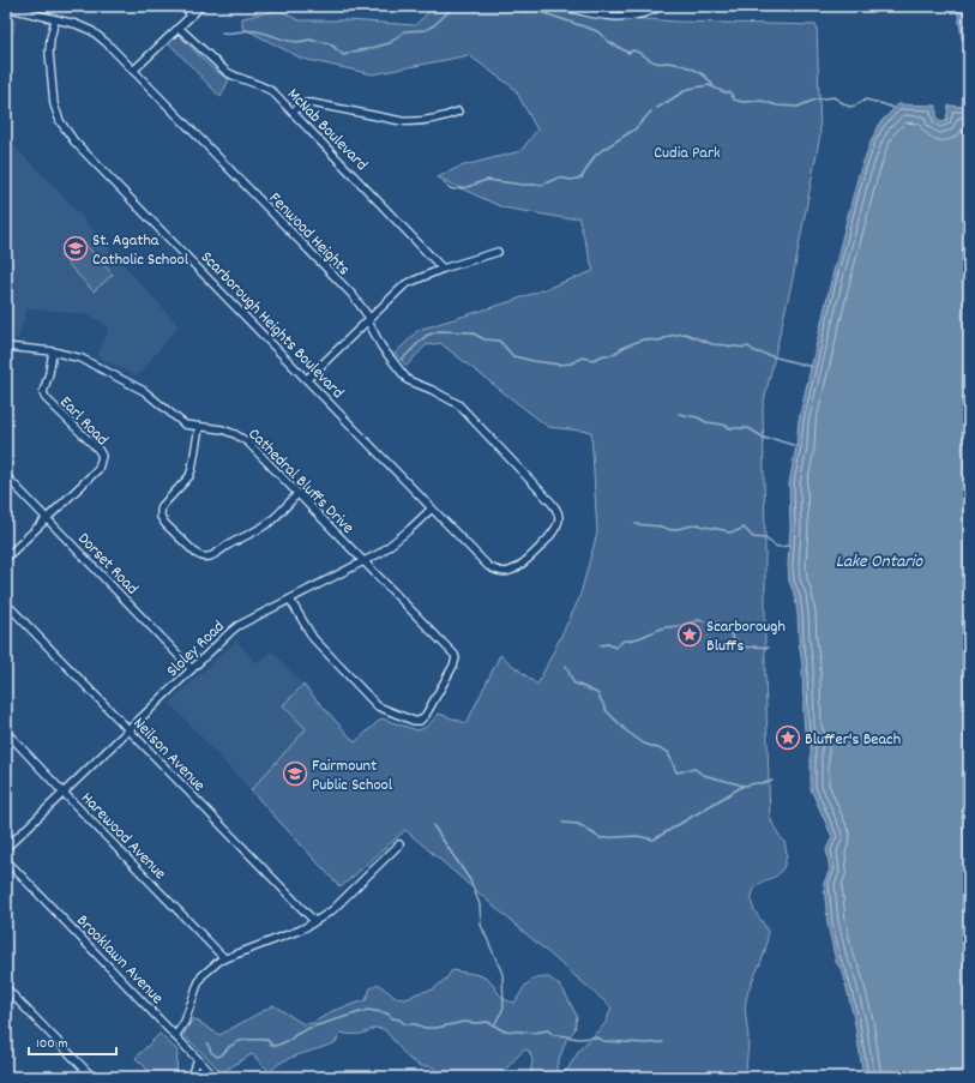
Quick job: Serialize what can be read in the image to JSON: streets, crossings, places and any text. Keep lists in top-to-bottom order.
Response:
{
  "streets": {
    "street": [
      "McNab Boulevard",
      "Fenwood Heights",
      "Scarborough Heights Boulevard",
      "Earl Road",
      "Cathedral Bluffs Drive",
      "Dorset Road",
      "Sloley Road",
      "Neilson Avenue",
      "Harewood Avenue",
      "Brooklawn Avenue"
    ]
  },
  "crossings": [
    ["Fenwood Heights", "Scarborough Heights Boulevard"],
    ["Scarborough Heights Boulevard", "Sloley Road"],
    ["Earl Road", "Cathedral Bluffs Drive"],
    ["Earl Road", "Dorset Road"],
    ["Cathedral Bluffs Drive", "Sloley Road"],
    ["Dorset Road", "Sloley Road"],
    ["Sloley Road", "Neilson Avenue"],
    ["Sloley Road", "Harewood Avenue"]
  ],
  "water": ["Lake Ontario"],
  "parks": ["Cudia Park"],
  "places": {
    "school or university": ["St. Agatha Catholic School", "Fairmount Public School"],
    "place": ["Scarborough Bluffs", "Bluffer's Beach"]
  },
  "scale_bar": "100 m"
}
